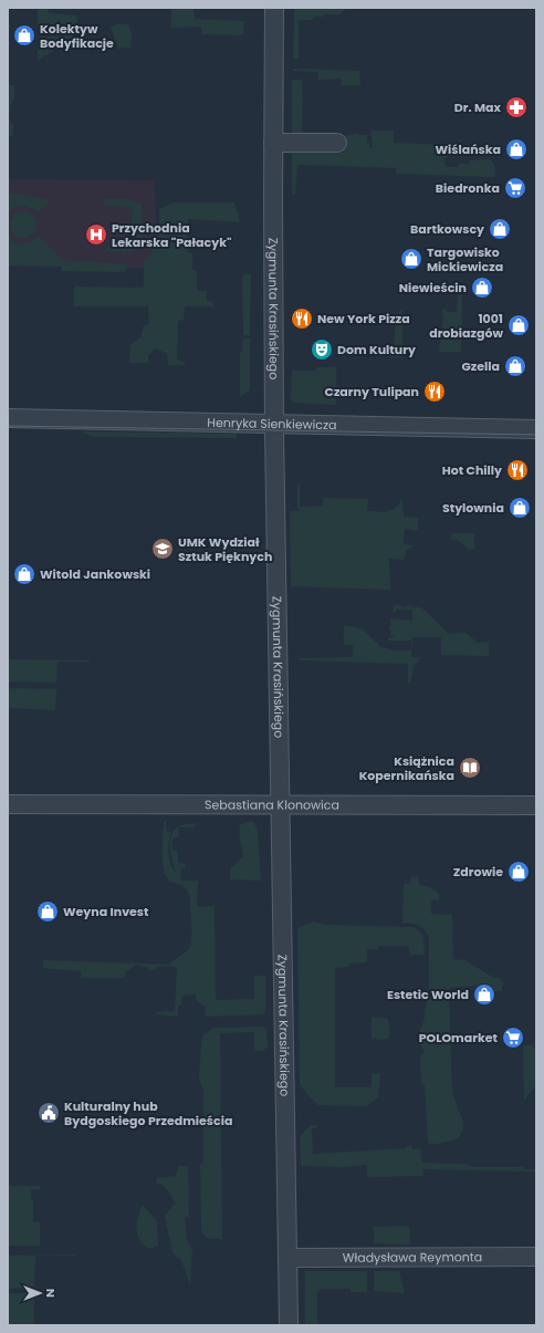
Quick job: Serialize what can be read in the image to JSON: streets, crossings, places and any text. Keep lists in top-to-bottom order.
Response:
{
  "streets": {
    "street": [
      "Zygmunta Krasińskiego",
      "Henryka Sienkiewicza",
      "Sebastiana Klonowica",
      "Władysława Reymonta"
    ]
  },
  "crossings": [
    ["Zygmunta Krasińskiego", "Henryka Sienkiewicza"],
    ["Zygmunta Krasińskiego", "Sebastiana Klonowica"],
    ["Zygmunta Krasińskiego", "Władysława Reymonta"]
  ],
  "places": {
    "shop": [
      "Kolektyw Bodyfikacje",
      "Wiślańska",
      "Bartkowscy",
      "Targowisko Mickiewicza",
      "Niewieścin",
      "1001 drobiazgów",
      "Gzella",
      "Stylownia",
      "Witold Jankowski",
      "Zdrowie",
      "Weyna Invest",
      "Estetic World"
    ],
    "pharmacy": ["Dr. Max"],
    "supermarket": ["Biedronka", "POLOmarket"],
    "hospital": ["Przychodnia Lekarska \"Pałacyk\""],
    "restaurant": ["New York Pizza", "Czarny Tulipan", "Hot Chilly"],
    "theatre": ["Dom Kultury"],
    "school or university": ["UMK Wydział Sztuk Pięknych"],
    "library": ["Książnica Kopernikańska"],
    "public building": ["Kulturalny hub Bydgoskiego Przedmieścia"]
  },
  "north": "right"
}
